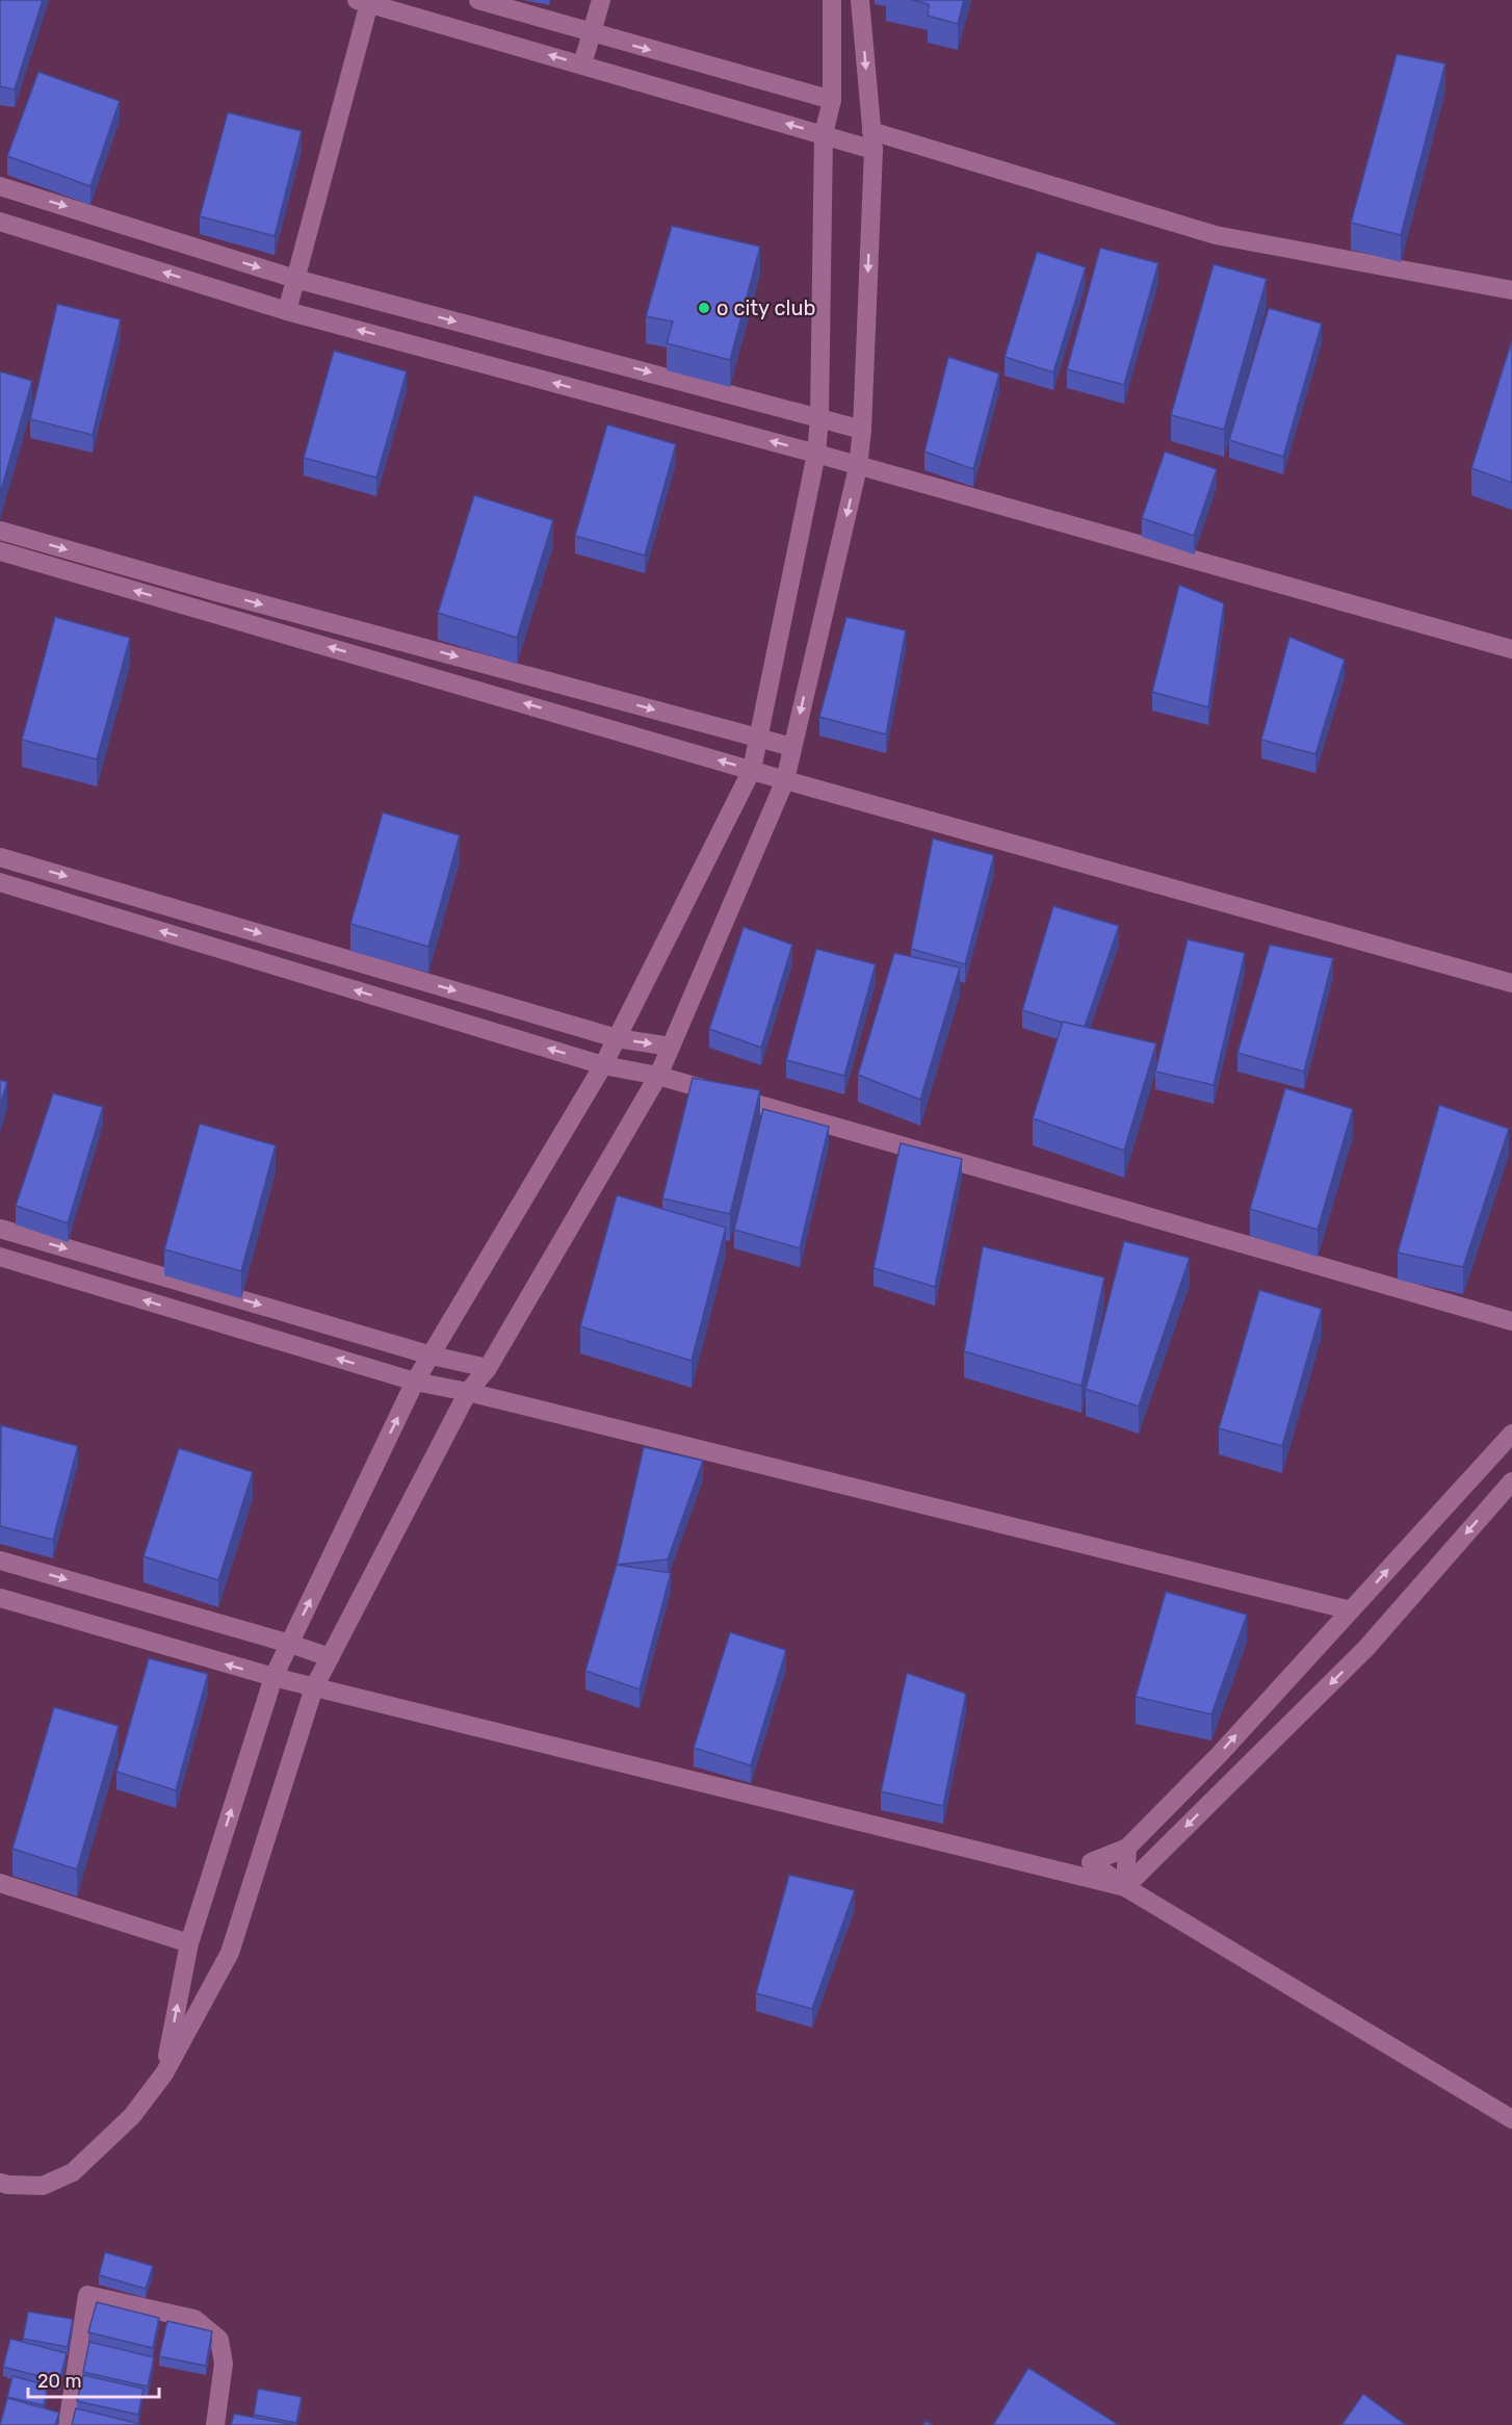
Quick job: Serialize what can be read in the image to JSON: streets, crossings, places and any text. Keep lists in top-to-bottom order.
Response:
{
  "places": ["o city club"],
  "scale_bar": "20 m"
}
